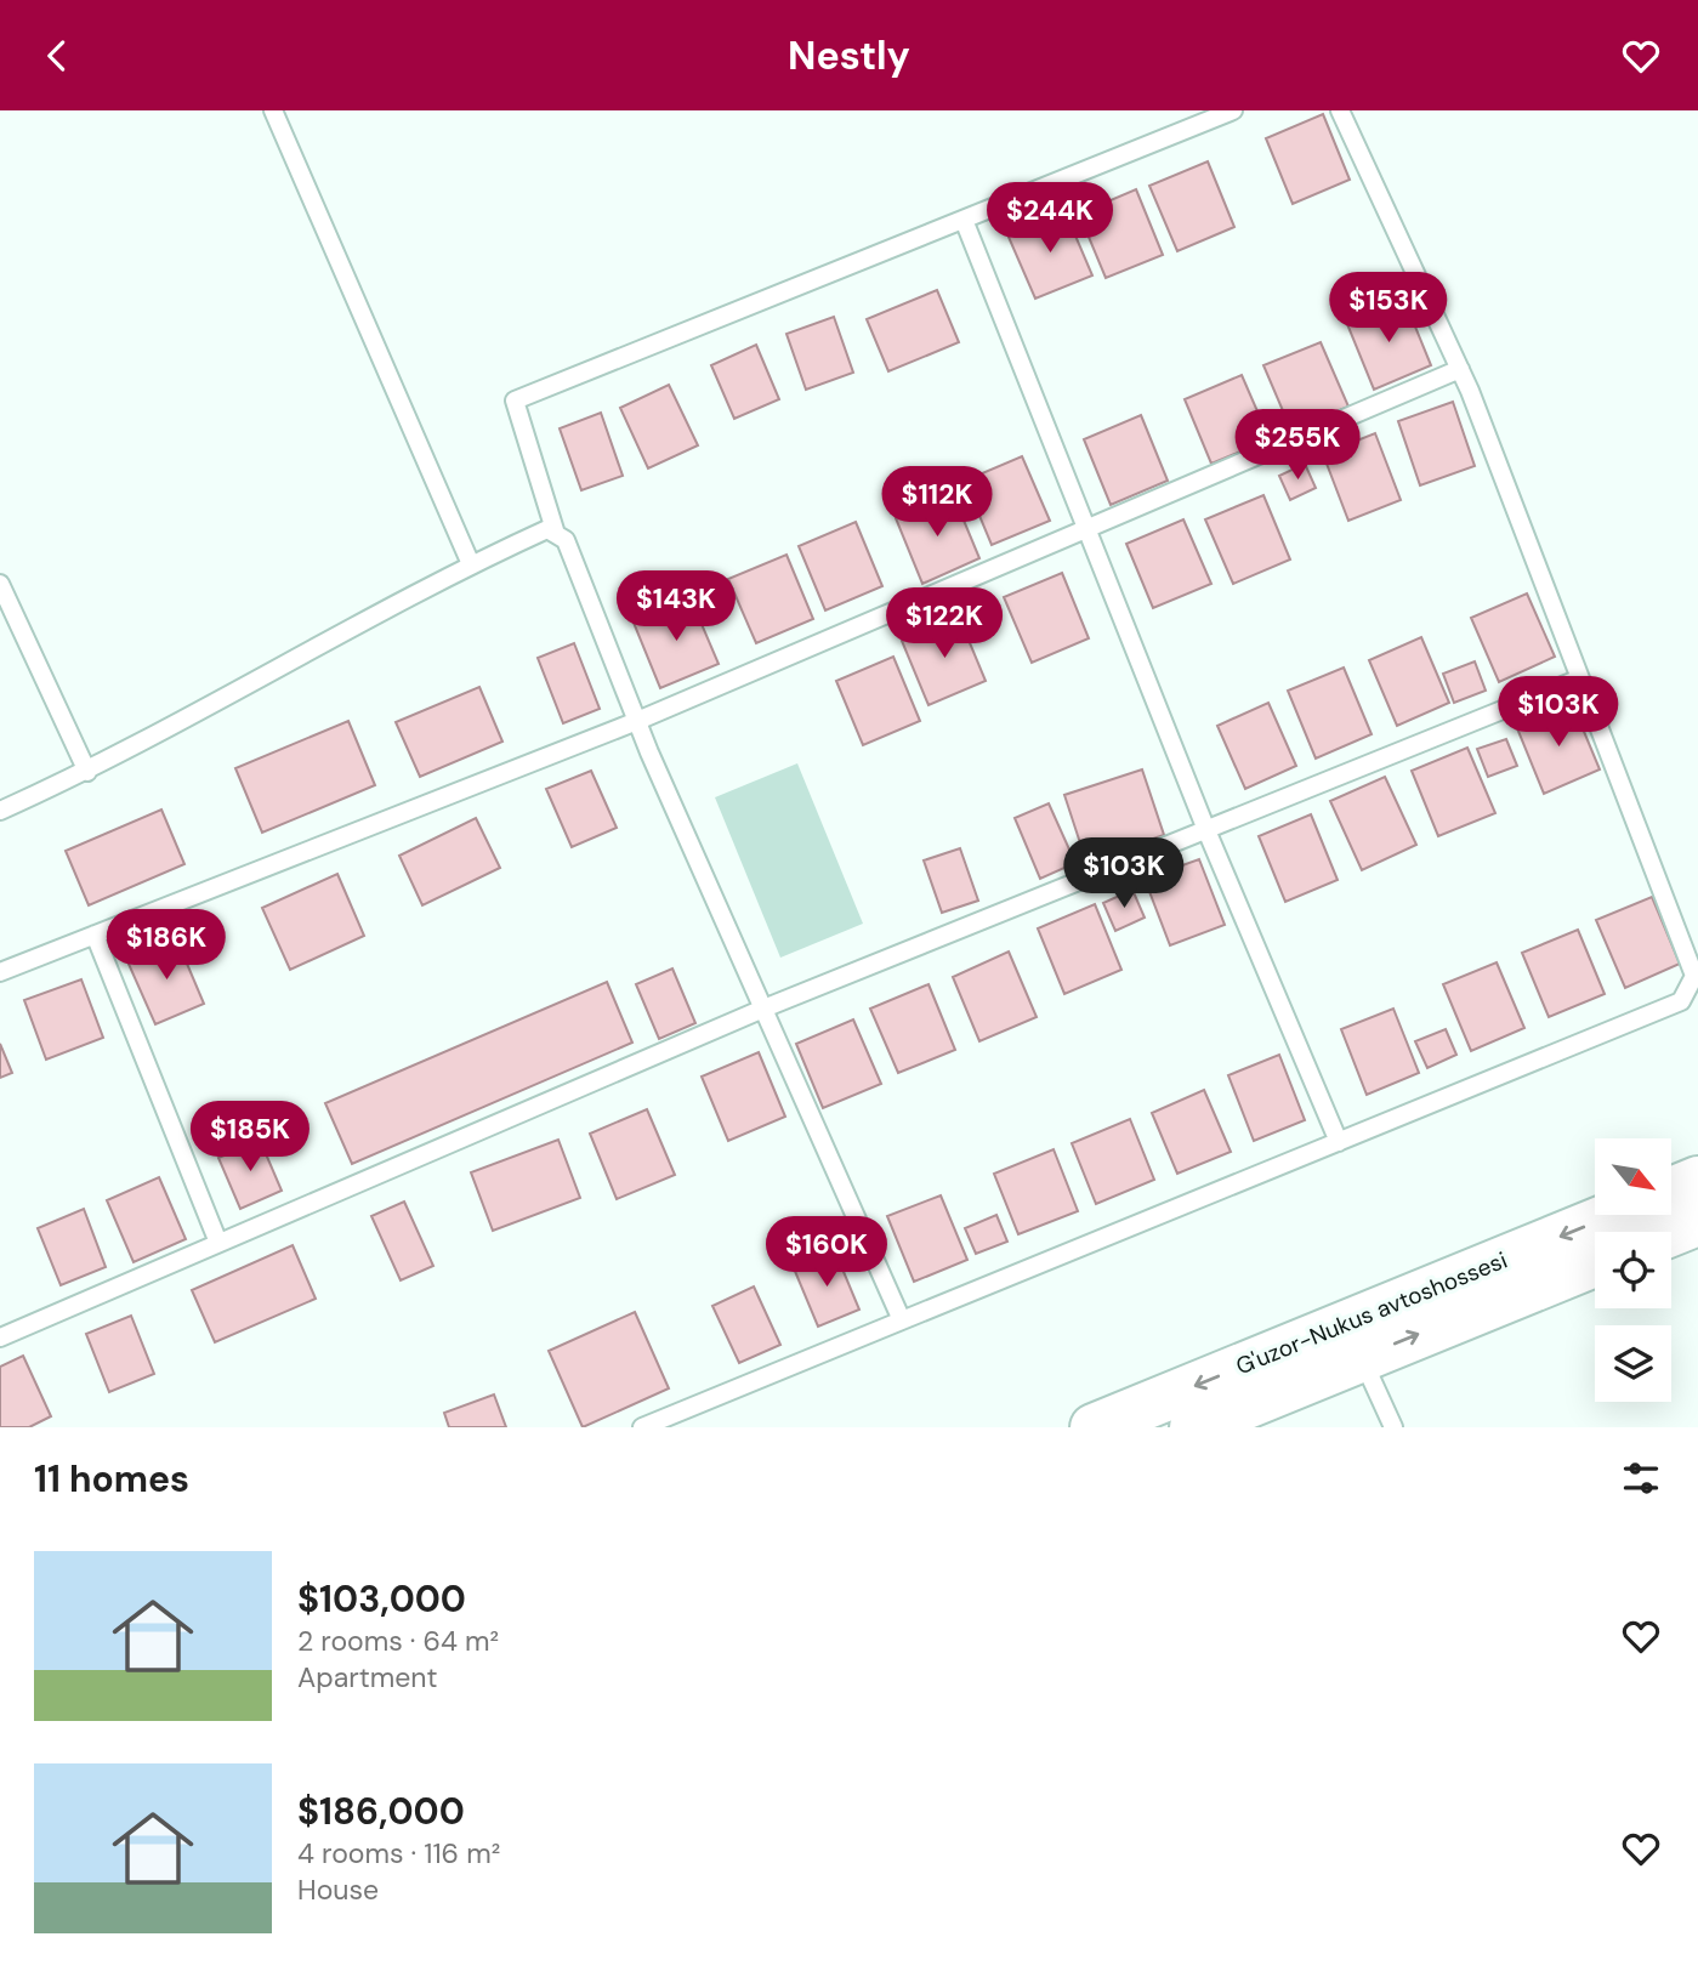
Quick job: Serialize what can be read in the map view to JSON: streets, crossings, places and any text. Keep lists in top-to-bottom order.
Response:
{
  "streets": {
    "highway": ["G'uzor-Nukus avtoshossesi"]
  },
  "north": "bottom right",
  "page": {
    "header": "Nestly",
    "price": [
      "$244K",
      "$153K",
      "$255K",
      "$112K",
      "$143K",
      "$122K",
      "$103K",
      "$103K",
      "$186K",
      "$185K",
      "$160K"
    ],
    "heading": "11 homes",
    "list": [
      {
        "name": "$103,000",
        "note": "2 rooms · 64 m² · Apartment"
      },
      {
        "name": "$186,000",
        "note": "4 rooms · 116 m² · House"
      }
    ]
  }
}
